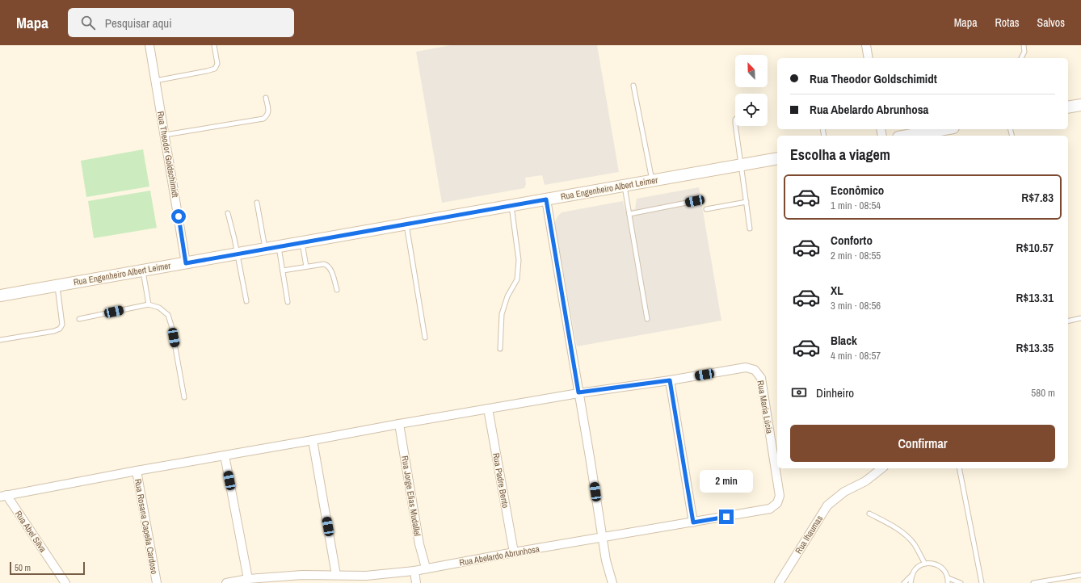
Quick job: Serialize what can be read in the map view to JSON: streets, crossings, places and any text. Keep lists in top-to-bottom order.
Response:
{
  "streets": {
    "street": [
      "Rua Theodor Goldschimidt",
      "Rua Engenheiro Albert Leimer",
      "Rua Maria Lúcia",
      "Rua Padre Bento",
      "Rua Jorge Elias Mudallel",
      "Rua Rosana Capella Cardoso",
      "Rua Abel Silva",
      "Rua Ihaumas",
      "Rua Abelardo Abrunhosa"
    ]
  },
  "crossings": [
    ["Rua Theodor Goldschimidt", "Rua Engenheiro Albert Leimer"],
    ["Rua Maria Lúcia", "Rua Abelardo Abrunhosa"],
    ["Rua Padre Bento", "Rua Abelardo Abrunhosa"],
    ["Rua Jorge Elias Mudallel", "Rua Abelardo Abrunhosa"]
  ],
  "scale_bar": "50 m",
  "north": "top left",
  "page": {
    "header": "Mapa",
    "search": "Pesquisar aqui",
    "nav": ["Mapa", "Rotas", "Salvos"],
    "banner": ["Rua Theodor Goldschimidt", "Rua Abelardo Abrunhosa"],
    "heading": "Escolha a viagem",
    "list": [
      {
        "name": "Econômico",
        "note": "1 min · 08:54",
        "value": "R$7.83"
      },
      {
        "name": "Conforto",
        "note": "2 min · 08:55",
        "value": "R$10.57"
      },
      {
        "name": "XL",
        "note": "3 min · 08:56",
        "value": "R$13.31"
      },
      {
        "name": "Black",
        "note": "4 min · 08:57",
        "value": "R$13.35"
      }
    ],
    "pay": ["Dinheiro", "580 m"],
    "buttons": "Confirmar",
    "bubble": "2 min",
    "scale": "50 m"
  }
}
